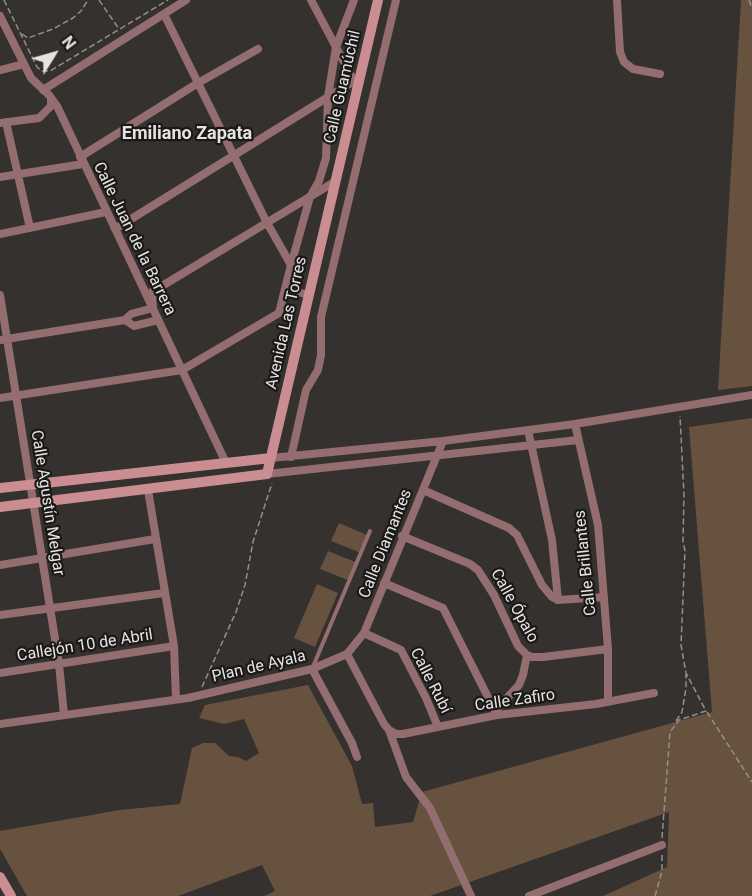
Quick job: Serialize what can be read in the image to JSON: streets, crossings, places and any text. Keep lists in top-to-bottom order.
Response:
{
  "streets": {
    "street": [
      "Calle Guamúchil",
      "Calle Juan de la Barrera",
      "Avenida Las Torres",
      "Calle Agustín Melgar",
      "Calle Diamantes",
      "Calle Brillantes",
      "Calle Ópalo",
      "Callejón 10 de Abril",
      "Plan de Ayala",
      "Calle Rubí",
      "Calle Zafiro"
    ]
  },
  "crossings": [
    ["Calle Guamúchil", "Avenida Las Torres"],
    ["Calle Juan de la Barrera", "Avenida Las Torres"],
    ["Calle Agustín Melgar", "Callejón 10 de Abril"],
    ["Calle Agustín Melgar", "Plan de Ayala"],
    ["Calle Diamantes", "Calle Ópalo"],
    ["Calle Diamantes", "Plan de Ayala"],
    ["Calle Diamantes", "Calle Rubí"],
    ["Calle Brillantes", "Calle Ópalo"],
    ["Calle Brillantes", "Calle Zafiro"],
    ["Calle Rubí", "Calle Zafiro"]
  ],
  "districts": ["Emiliano Zapata"],
  "north": "top right"
}
